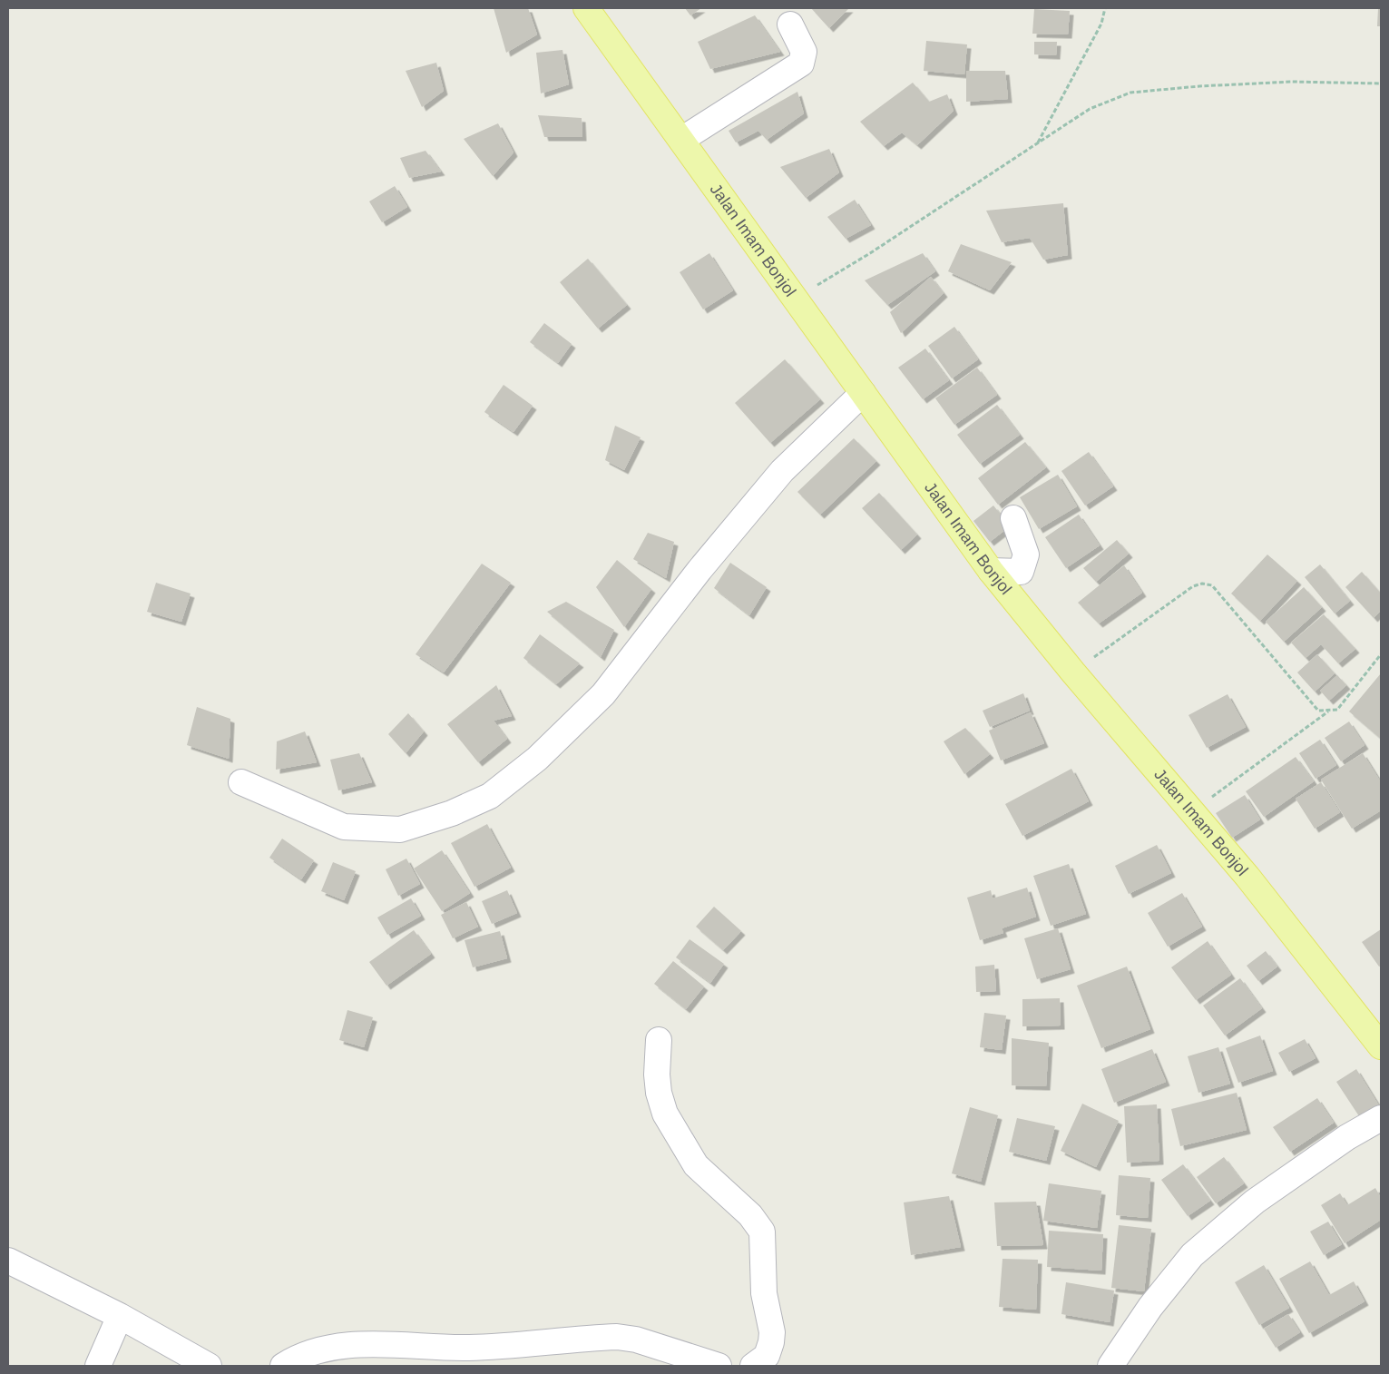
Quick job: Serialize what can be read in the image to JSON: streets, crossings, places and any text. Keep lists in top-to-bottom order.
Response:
{
  "streets": {
    "main road": ["Jalan Imam Bonjol"]
  }
}
